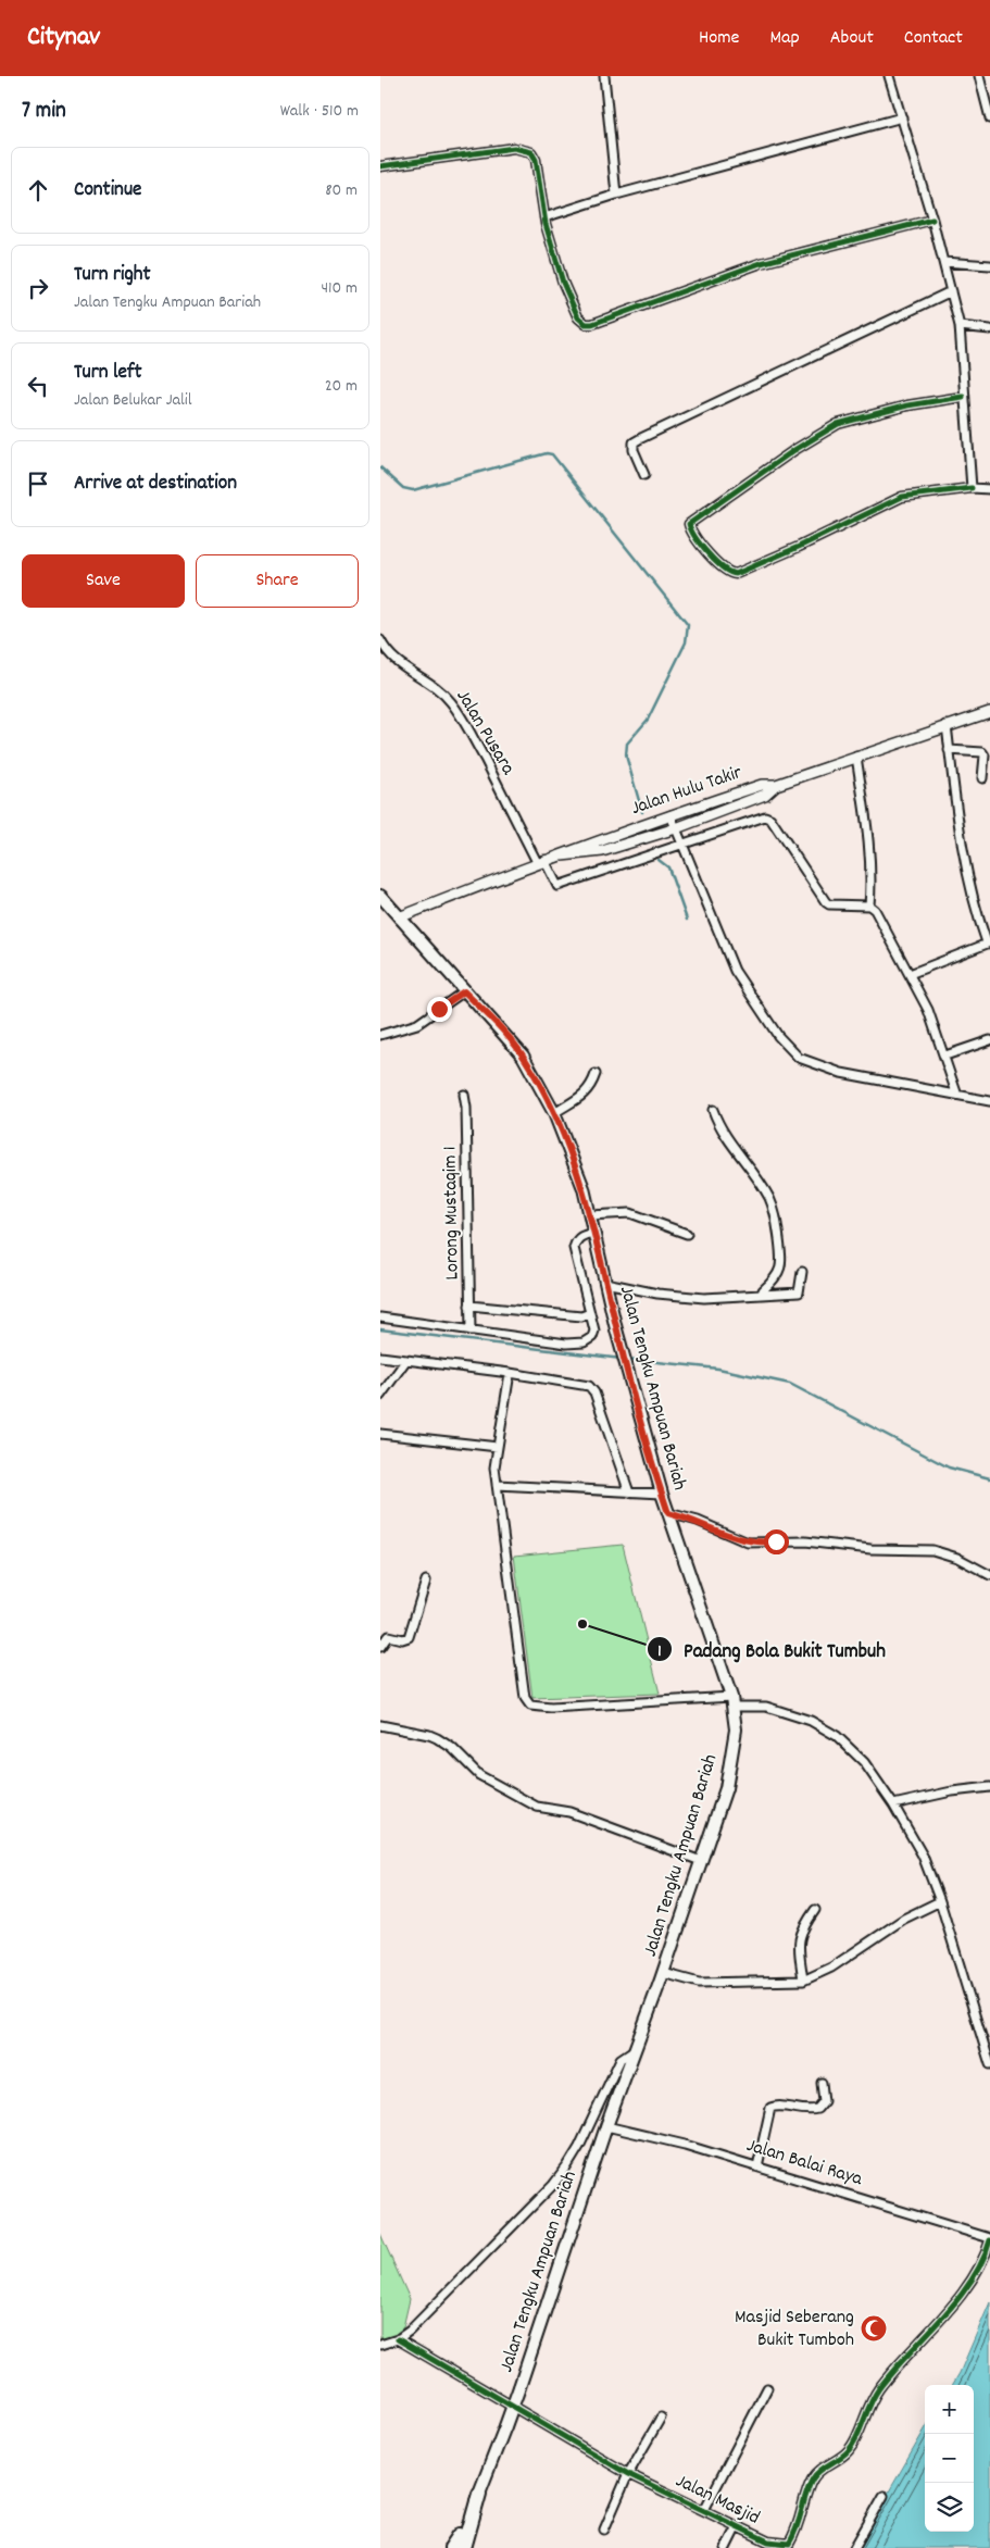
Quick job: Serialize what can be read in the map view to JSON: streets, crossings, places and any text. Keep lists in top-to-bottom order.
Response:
{
  "streets": {
    "main road": ["Jalan Tengku Ampuan Bariah"],
    "street": [
      "Jalan Pusara",
      "Jalan Hulu Takir",
      "Lorong Mustaqim 1",
      "Jalan Balai Raya",
      "Jalan Masjid"
    ]
  },
  "crossings": [
    ["Jalan Pusara", "Jalan Hulu Takir"],
    ["Jalan Hulu Takir", "Jalan Tengku Ampuan Bariah"],
    ["Jalan Tengku Ampuan Bariah", "Jalan Balai Raya"],
    ["Jalan Balai Raya", "Jalan Masjid"]
  ],
  "places": {
    "other": ["Padang Bola Bukit Tumbuh"],
    "mosque": ["Masjid Seberang Bukit Tumboh"]
  },
  "page": {
    "header": "Citynav",
    "nav": [
      "Home",
      "Map",
      "About",
      "Contact"
    ],
    "heading": ["7 min", "Walk · 510 m"],
    "list": [
      ["Continue", "80 m"],
      ["Turn right", "Jalan Tengku Ampuan Bariah", "410 m"],
      ["Turn left", "Jalan Belukar Jalil", "20 m"],
      "Arrive at destination"
    ],
    "buttons": ["Save", "Share"],
    "map_buttons": ["+", "−"]
  }
}
